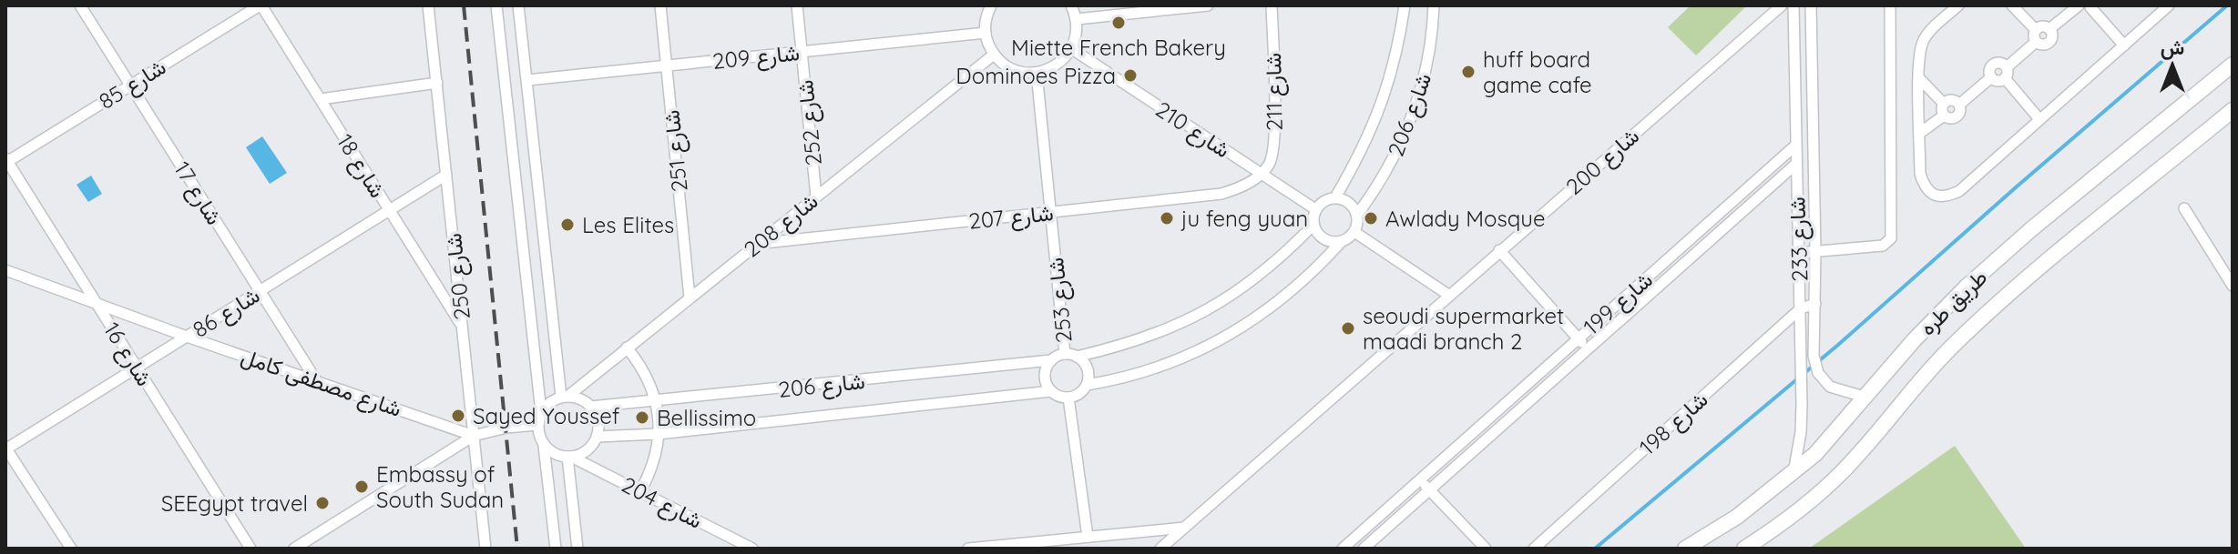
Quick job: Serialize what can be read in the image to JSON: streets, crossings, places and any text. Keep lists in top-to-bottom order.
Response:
{
  "streets": {
    "main road": ["طريق طره"],
    "street": [
      "شارع 209",
      "شارع 85",
      "شارع 211",
      "شارع 206",
      "شارع 252",
      "شارع 210",
      "شارع 251",
      "شارع 200",
      "شارع 18",
      "شارع 17",
      "شارع 207",
      "شارع 208",
      "شارع 233",
      "شارع 250",
      "شارع 253",
      "شارع 199",
      "شارع 86",
      "شارع 16",
      "شارع مصطفى كامل",
      "شارع 198",
      "شارع 204"
    ]
  },
  "crossings": [
    ["شارع 209", "شارع 252"],
    ["شارع 209", "شارع 251"],
    ["شارع 85", "شارع 18"],
    ["شارع 85", "شارع 17"],
    ["شارع 85", "شارع 16"],
    ["شارع 211", "شارع 210"],
    ["شارع 211", "شارع 207"],
    ["شارع 206", "شارع 210"],
    ["شارع 206", "شارع 208"],
    ["شارع 206", "شارع 253"],
    ["شارع 206", "شارع 204"],
    ["شارع 252", "شارع 208"],
    ["شارع 210", "شارع 207"],
    ["شارع 251", "شارع 208"],
    ["شارع 18", "شارع 250"],
    ["شارع 18", "شارع 86"],
    ["شارع 17", "شارع 86"],
    ["شارع 17", "شارع مصطفى كامل"],
    ["شارع 207", "شارع 208"],
    ["شارع 207", "شارع 253"],
    ["شارع 208", "شارع 204"],
    ["شارع 233", "طريق طره"],
    ["شارع 233", "شارع 199"],
    ["شارع 233", "شارع 198"],
    ["شارع 250", "شارع 86"],
    ["شارع 250", "شارع مصطفى كامل"],
    ["شارع 86", "شارع 16"],
    ["شارع 86", "شارع مصطفى كامل"],
    ["شارع 16", "شارع مصطفى كامل"]
  ],
  "places": [
    "Miette French Bakery",
    "huff board game cafe",
    "Dominoes Pizza",
    "ju feng yuan",
    "Awlady Mosque",
    "Les Elites",
    "seoudi supermarket maadi branch 2",
    "Sayed Youssef",
    "Bellissimo",
    "Embassy of South Sudan",
    "SEEgypt travel"
  ],
  "north": "top"
}
